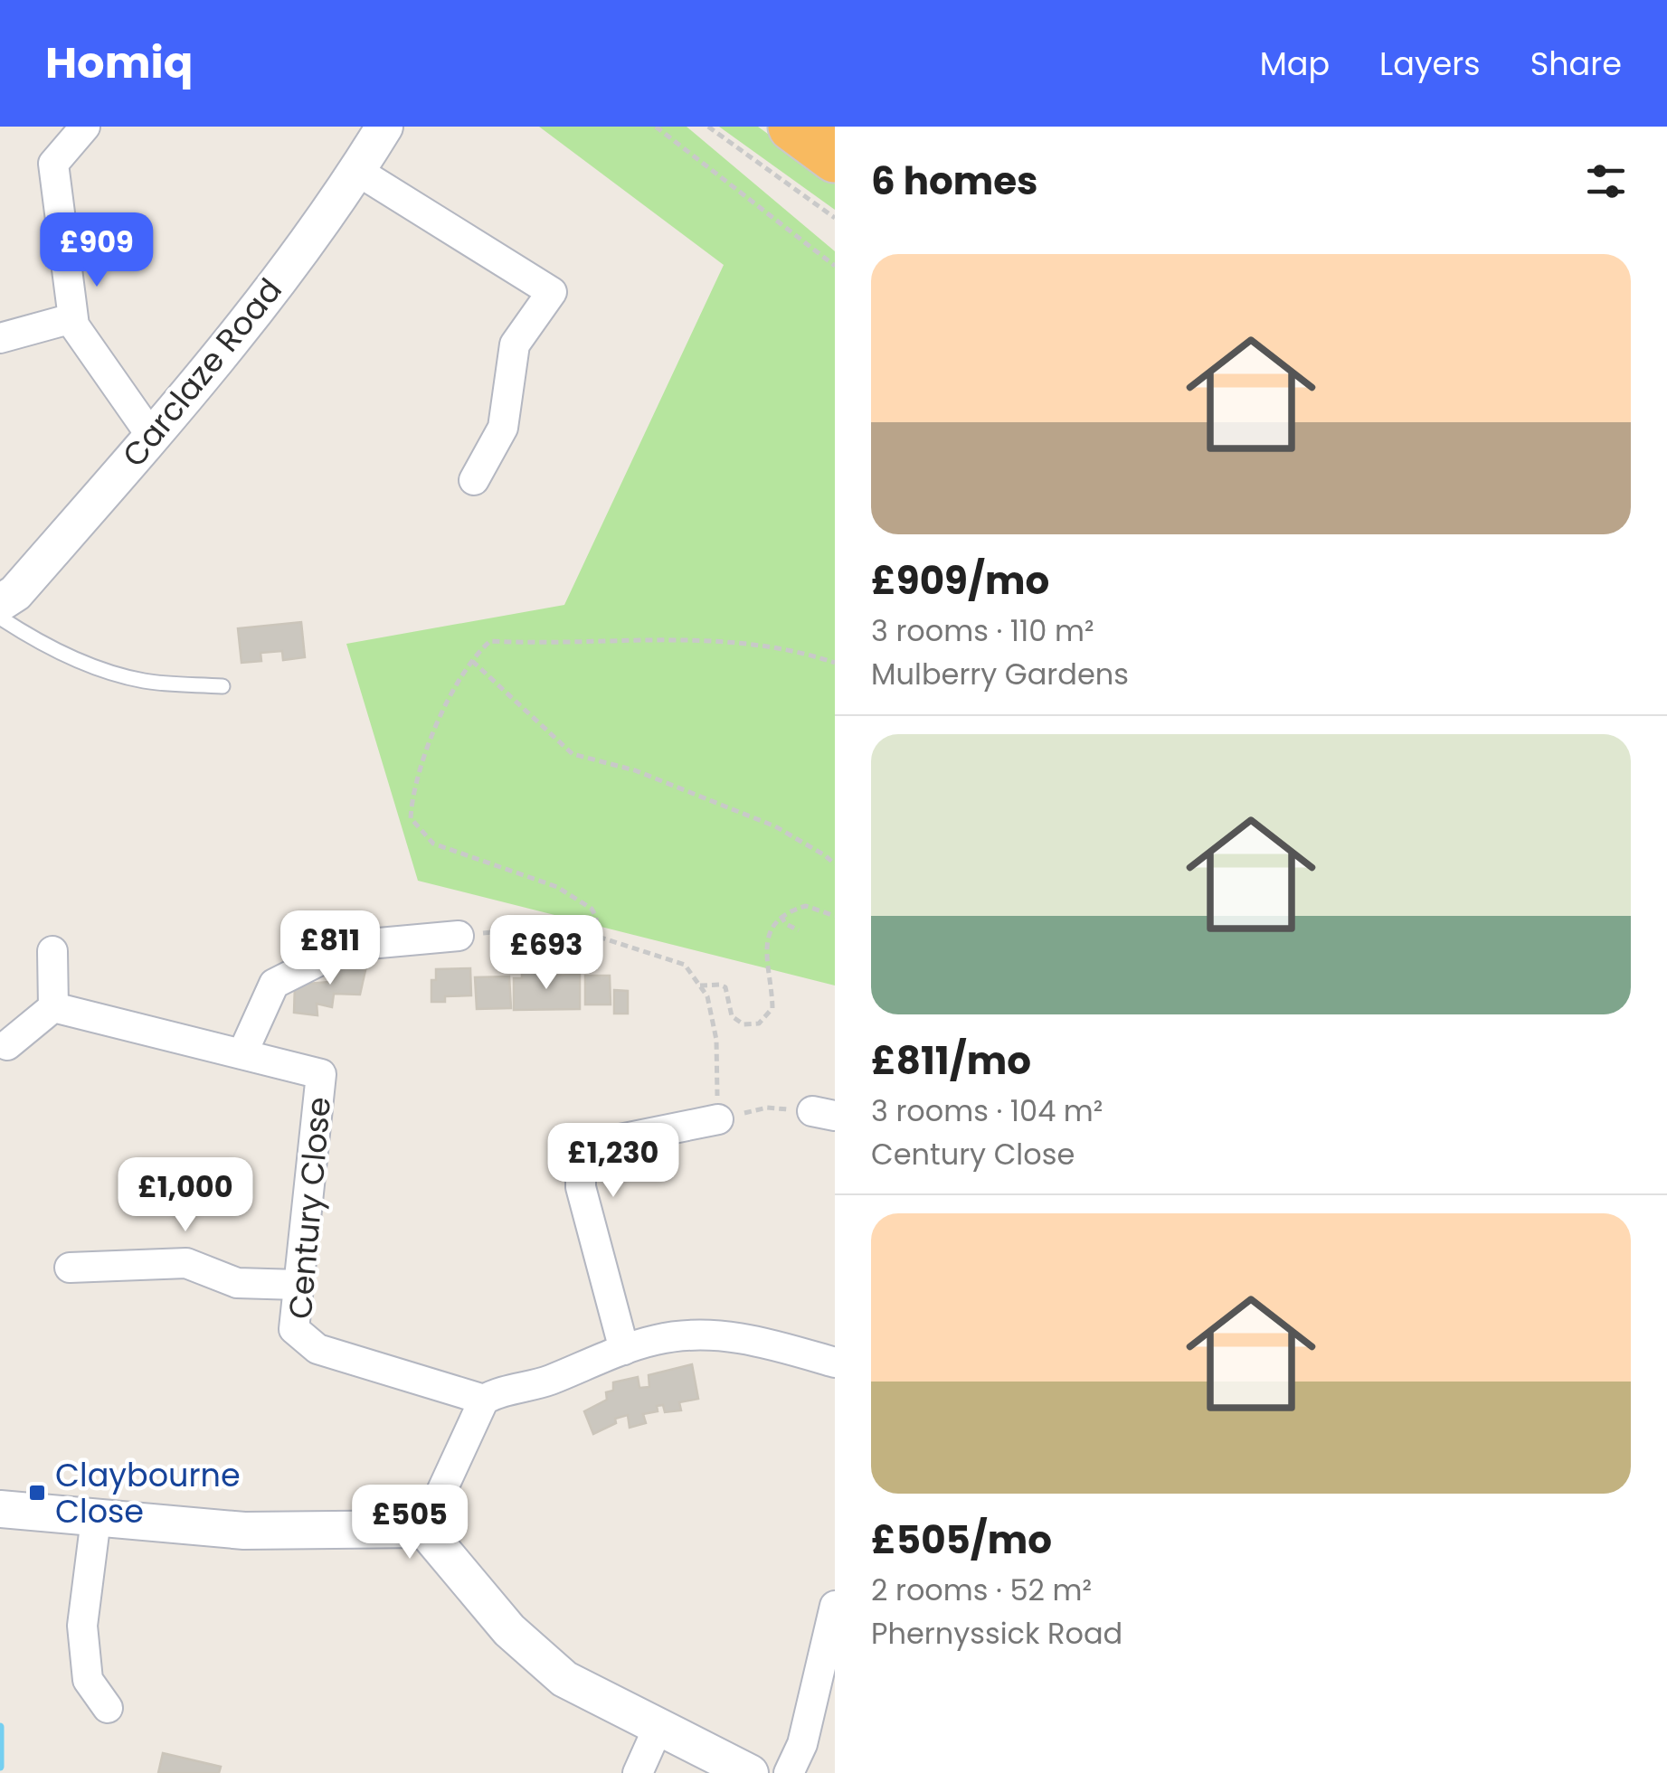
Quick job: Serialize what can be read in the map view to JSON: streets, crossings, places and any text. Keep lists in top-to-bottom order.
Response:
{
  "streets": {
    "street": ["Carclaze Road", "Century Close"]
  },
  "places": {
    "transit": ["Claybourne Close"]
  },
  "page": {
    "header": "Homiq",
    "nav": ["Map", "Layers", "Share"],
    "heading": "6 homes",
    "price": [
      "£909",
      "£811",
      "£693",
      "£1,230",
      "£1,000",
      "£505"
    ],
    "list": [
      {
        "name": "£909/mo",
        "note": "3 rooms · 110 m² · Mulberry Gardens"
      },
      {
        "name": "£811/mo",
        "note": "3 rooms · 104 m² · Century Close"
      },
      {
        "name": "£505/mo",
        "note": "2 rooms · 52 m² · Phernyssick Road"
      }
    ]
  }
}
